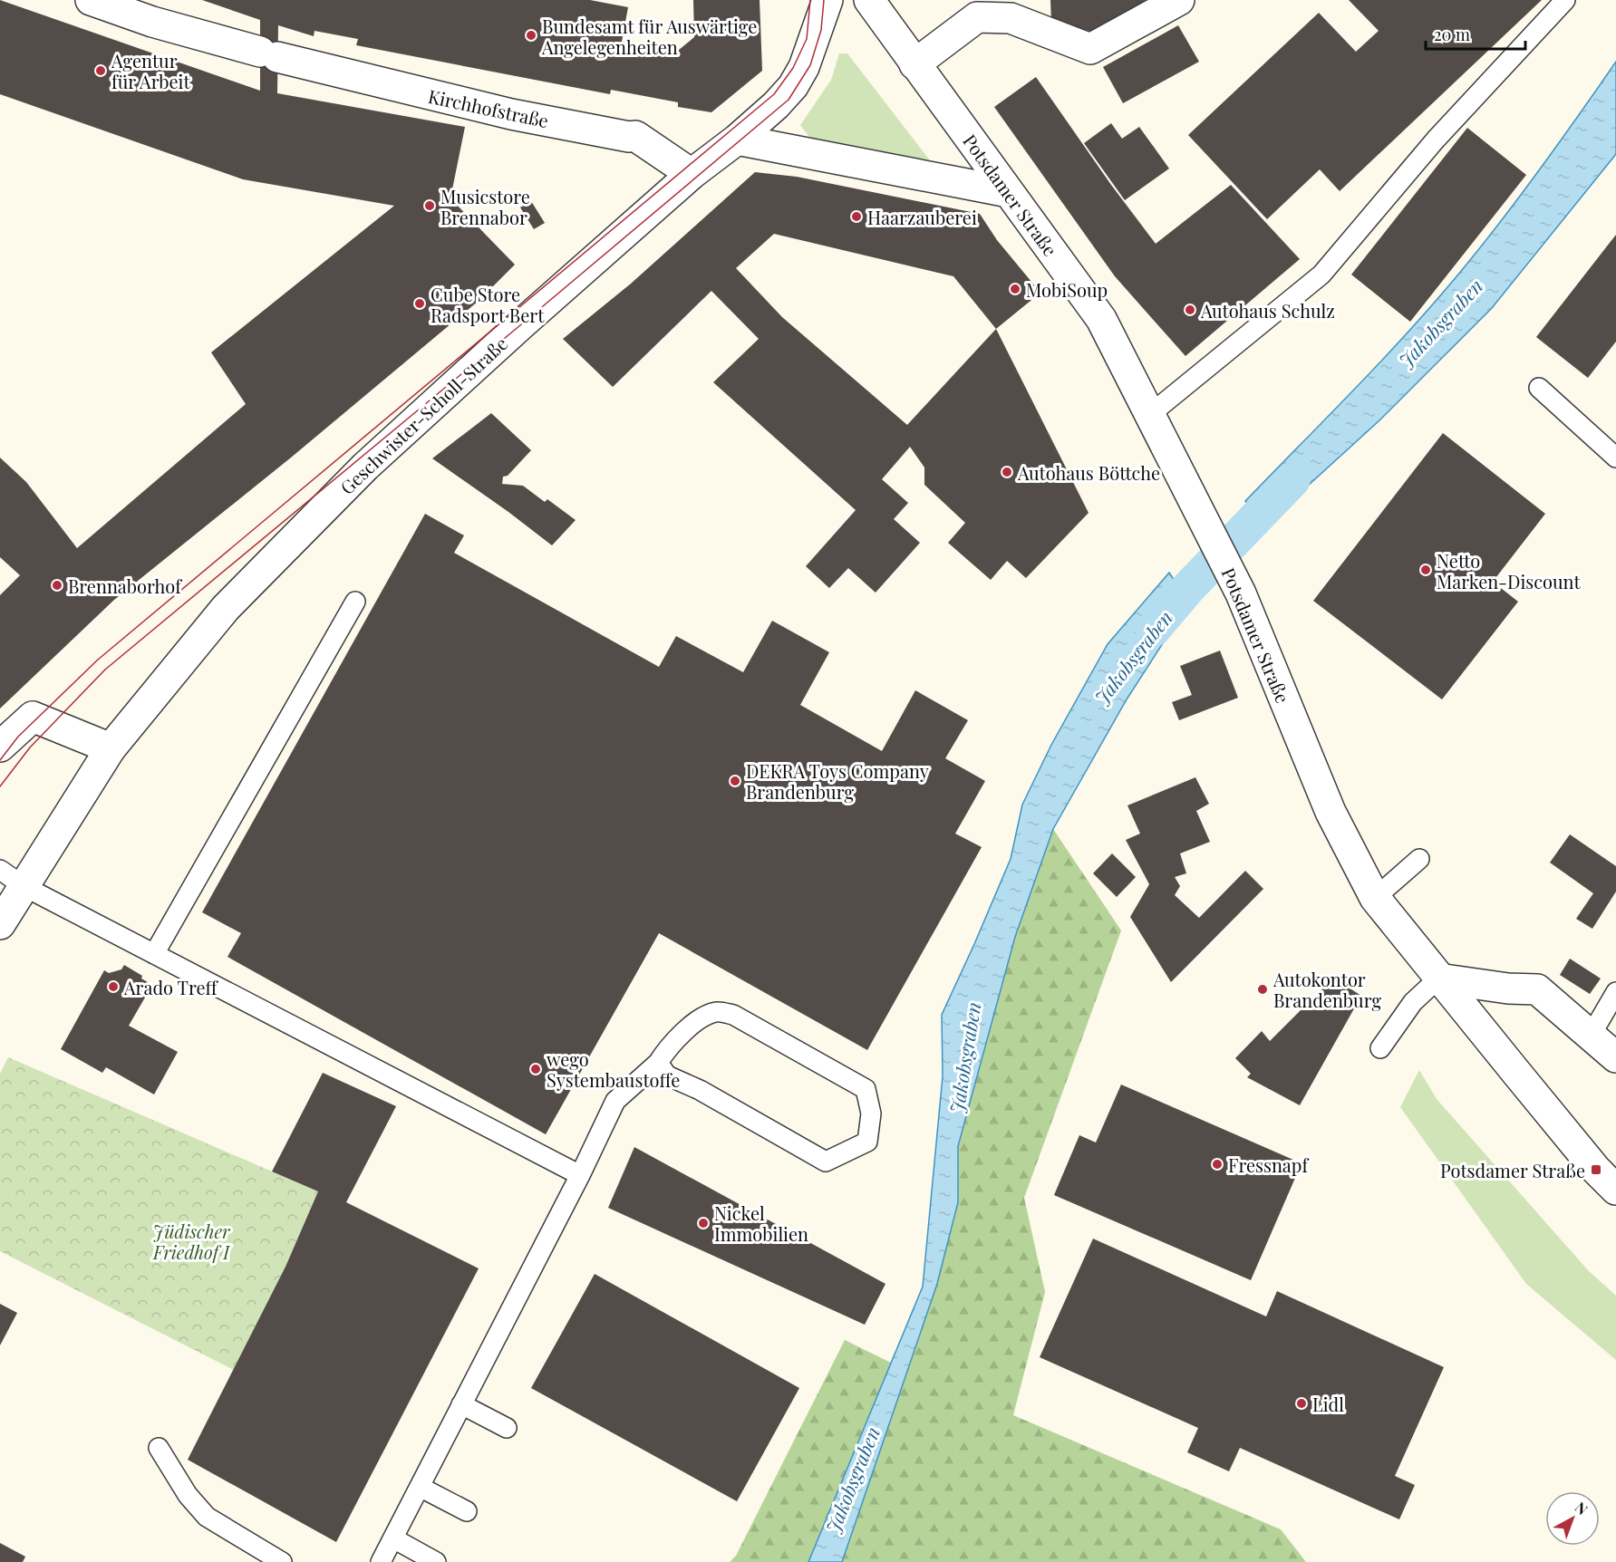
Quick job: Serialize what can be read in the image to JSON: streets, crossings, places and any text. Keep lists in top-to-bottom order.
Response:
{
  "streets": {
    "street": ["Kirchhofstraße", "Potsdamer Straße", "Geschwister-Scholl-Straße"]
  },
  "crossings": [
    ["Kirchhofstraße", "Geschwister-Scholl-Straße"]
  ],
  "water": ["Jakobsgraben"],
  "parks": ["Jüdischer Friedhof I"],
  "places": {
    "other": [
      "Bundesamt für Auswärtige Angelegenheiten",
      "Agentur für Arbeit",
      "Musicstore Brennabor",
      "Haarzauberei",
      "MobiSoup",
      "Cube Store Radsport Bert",
      "Autohaus Schulz",
      "Autohaus Böttche",
      "Netto Marken-Discount",
      "Brennaborhof",
      "DEKRA Toys Company Brandenburg",
      "Arado Treff",
      "Autokontor Brandenburg",
      "wego Systembaustoffe",
      "Fressnapf",
      "Nickel Immobilien",
      "Lidl"
    ],
    "transit": ["Potsdamer Straße"]
  },
  "scale_bar": "20 m",
  "north": "top right"
}
